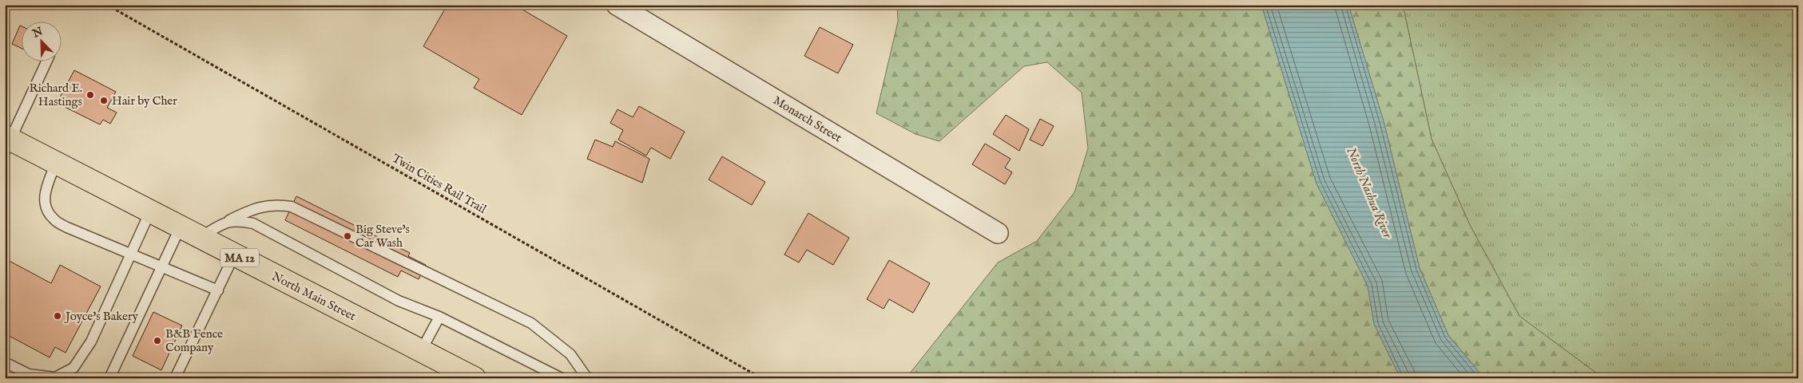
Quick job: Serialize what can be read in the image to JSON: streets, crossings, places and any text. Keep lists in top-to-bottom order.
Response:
{
  "streets": {
    "highway": ["MA 12", "North Main Street"],
    "street": ["Monarch Street"],
    "path": ["Twin Cities Rail Trail"]
  },
  "water": ["North Nashua River"],
  "places": [
    "Richard E. Hastings",
    "Hair by Cher",
    "Big Steve's Car Wash",
    "Joyce's Bakery",
    "B&B Fence Company"
  ],
  "north": "top left"
}
